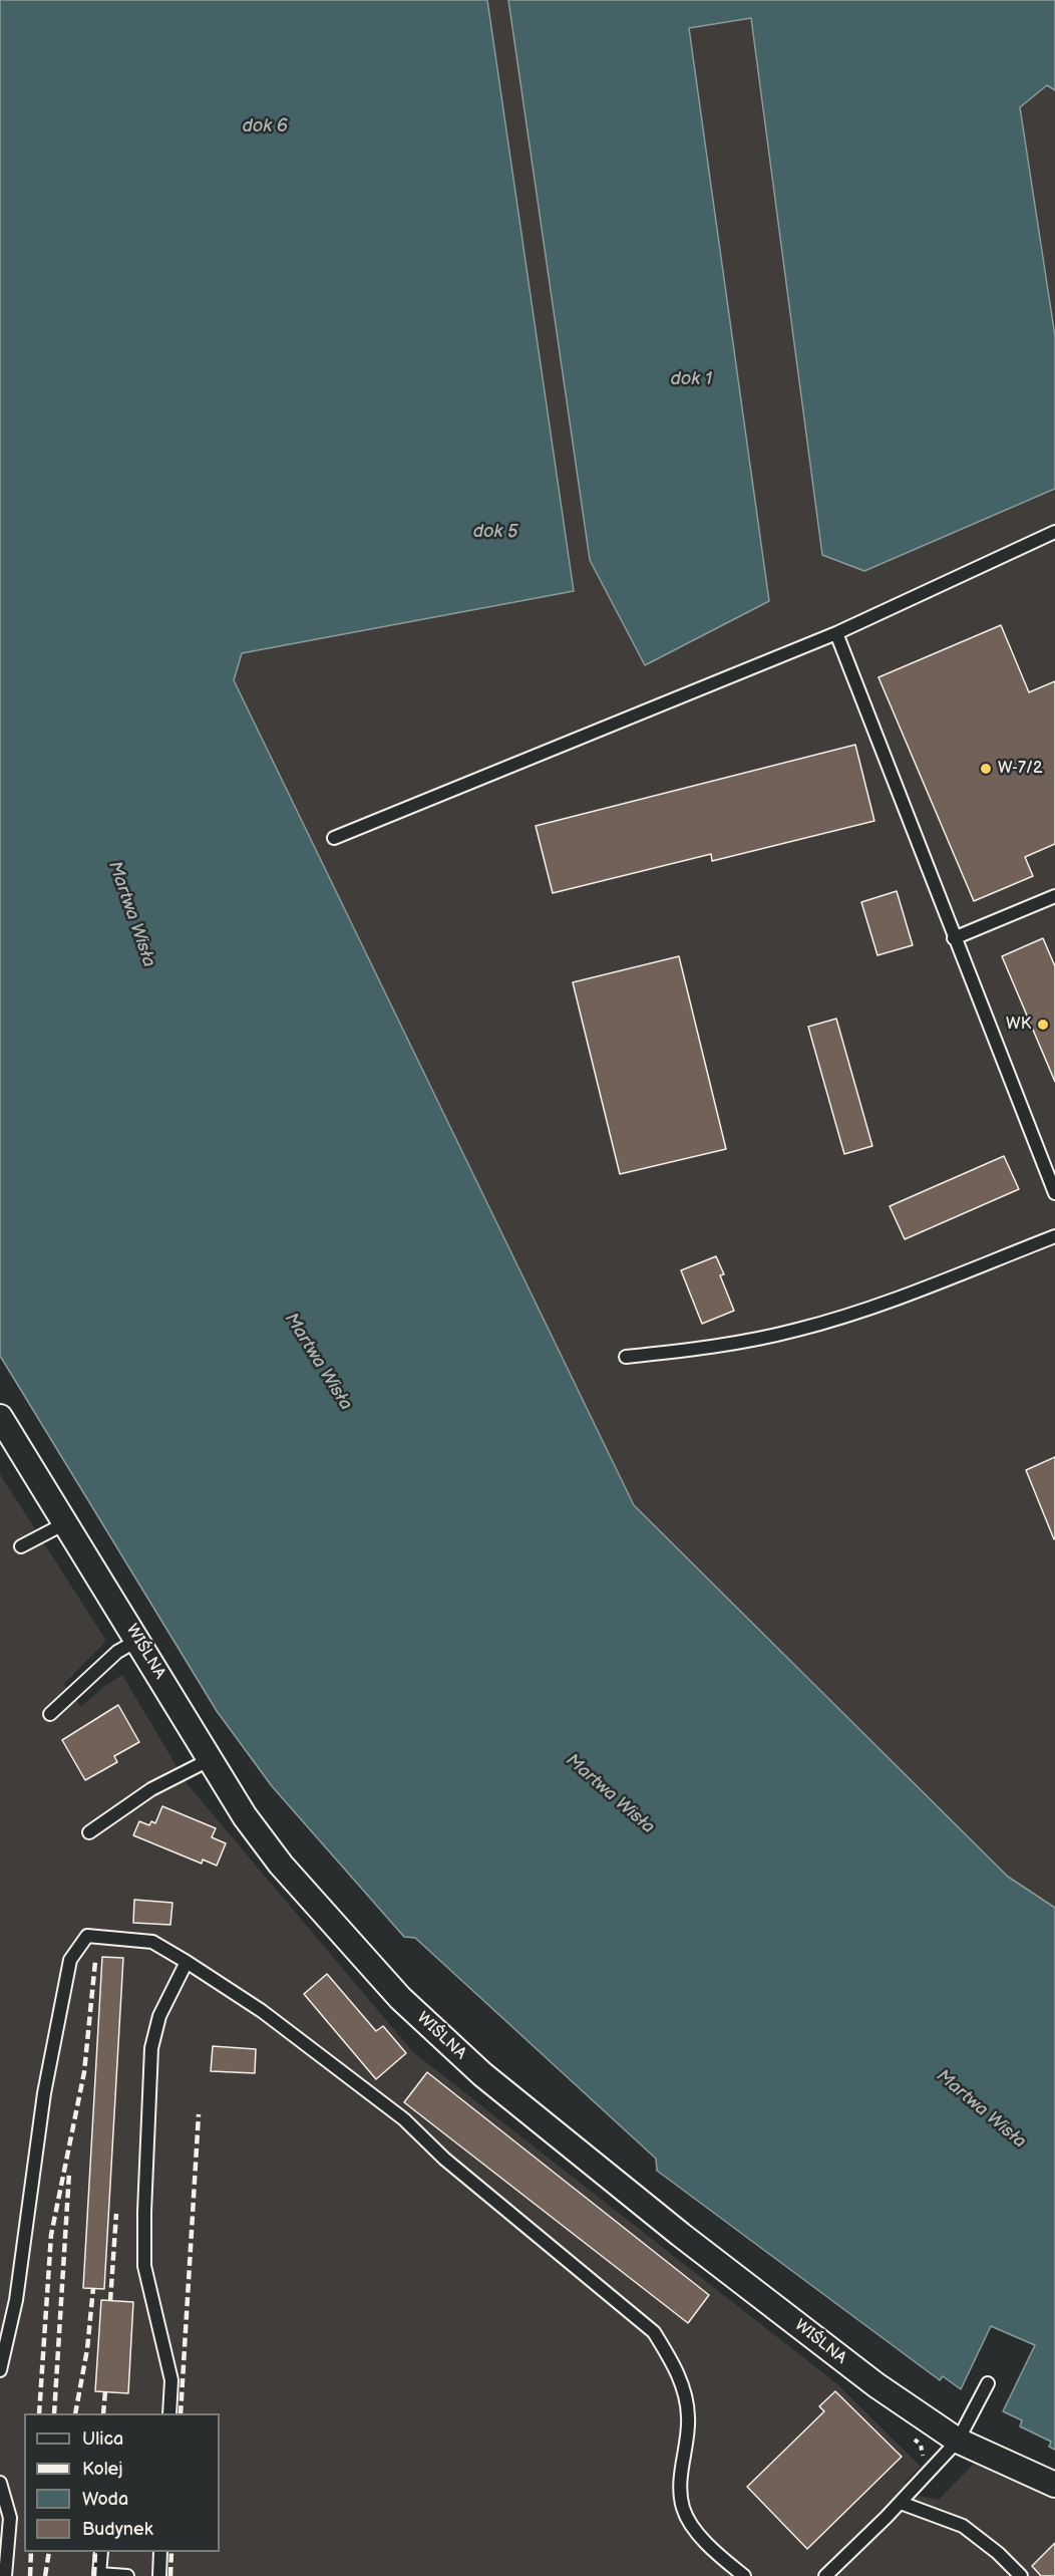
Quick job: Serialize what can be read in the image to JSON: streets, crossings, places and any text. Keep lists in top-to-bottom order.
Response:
{
  "streets": {
    "street": ["WIŚLNA"]
  },
  "water": [
    "dok 6",
    "dok 1",
    "dok 5",
    "Martwa Wisła"
  ],
  "places": ["W-7/2", "WK"],
  "legend": [
    "Ulica",
    "Kolej",
    "Woda",
    "Budynek"
  ]
}
